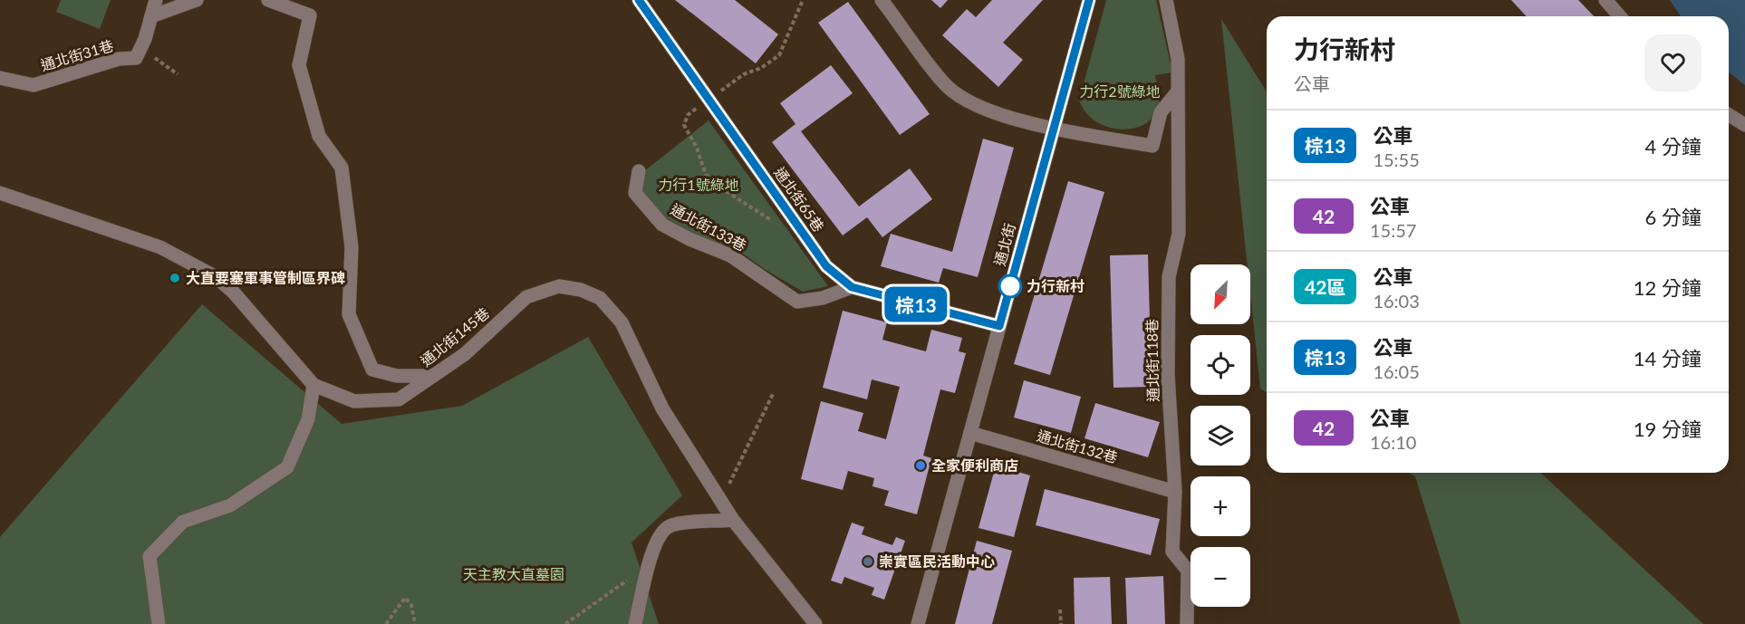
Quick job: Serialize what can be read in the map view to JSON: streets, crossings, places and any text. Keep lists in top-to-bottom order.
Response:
{
  "streets": {
    "street": [
      "通北街31巷",
      "通北街65巷",
      "通北街133巷",
      "通北街",
      "通北街145巷",
      "通北街118巷",
      "通北街132巷"
    ]
  },
  "crossings": [
    ["通北街65巷", "通北街133巷"],
    ["通北街65巷", "通北街"],
    ["通北街", "通北街132巷"],
    ["通北街118巷", "通北街132巷"]
  ],
  "parks": ["力行2號綠地", "力行1號綠地", "天主教大直墓園"],
  "places": [
    "大直要塞軍事管制區界碑",
    "力行新村",
    "全家便利商店",
    "崇實區民活動中心"
  ],
  "lines": ["bus line 棕13"],
  "north": "bottom left",
  "page": {
    "on_map": "棕13",
    "heading": ["力行新村", "公車"],
    "list": [
      {
        "mark": "棕13",
        "name": "公車",
        "note": "15:55",
        "value": "4 分鐘"
      },
      {
        "mark": "42",
        "name": "公車",
        "note": "15:57",
        "value": "6 分鐘"
      },
      {
        "mark": "42區",
        "name": "公車",
        "note": "16:03",
        "value": "12 分鐘"
      },
      {
        "mark": "棕13",
        "name": "公車",
        "note": "16:05",
        "value": "14 分鐘"
      },
      {
        "mark": "42",
        "name": "公車",
        "note": "16:10",
        "value": "19 分鐘"
      }
    ],
    "map_buttons": ["+", "−"]
  }
}
